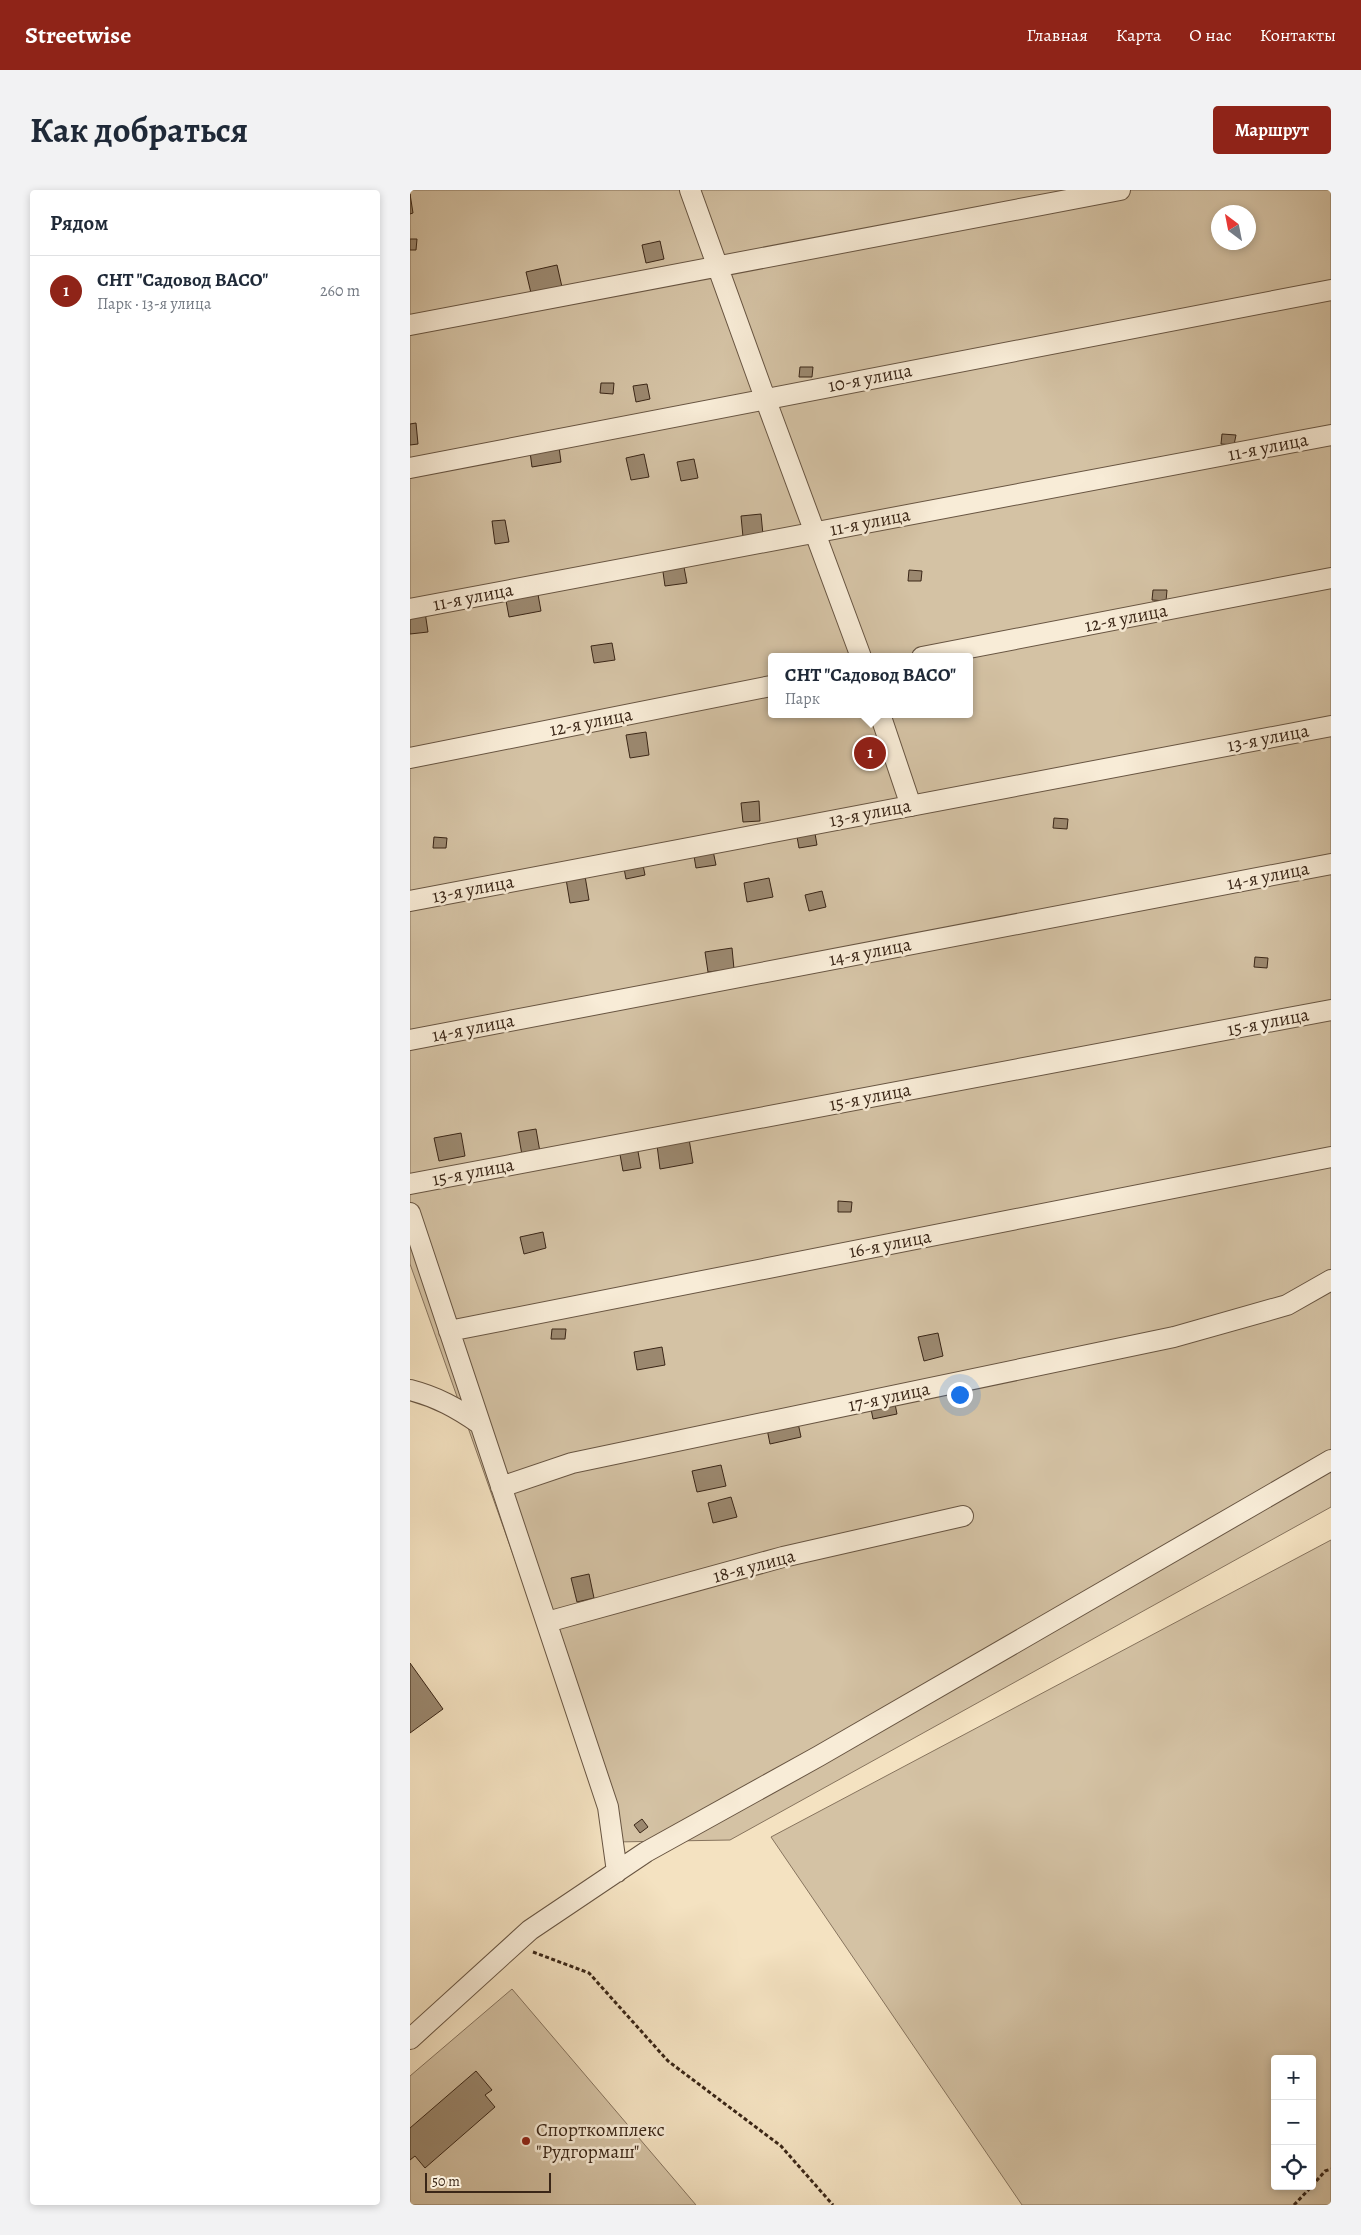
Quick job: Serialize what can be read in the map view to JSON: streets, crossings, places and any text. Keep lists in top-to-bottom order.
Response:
{
  "streets": {
    "street": [
      "10-я улица",
      "11-я улица",
      "12-я улица",
      "13-я улица",
      "14-я улица",
      "15-я улица",
      "16-я улица",
      "17-я улица",
      "18-я улица"
    ]
  },
  "places": ["Спорткомплекс \"Рудгормаш\""],
  "scale_bar": "50 m",
  "north": "top left",
  "page": {
    "header": "Streetwise",
    "nav": [
      "Главная",
      "Карта",
      "О нас",
      "Контакты"
    ],
    "title": "Как добраться",
    "buttons": "Маршрут",
    "heading": "Рядом",
    "list": [
      {
        "mark": "1",
        "name": "СНТ \"Садовод ВАСО\"",
        "note": "Парк · 13-я улица",
        "value": "260 m"
      }
    ],
    "popup": ["СНТ \"Садовод ВАСО\"", "Парк"],
    "pins": "1",
    "map_buttons": ["+", "−"],
    "scale": "50 m"
  }
}
